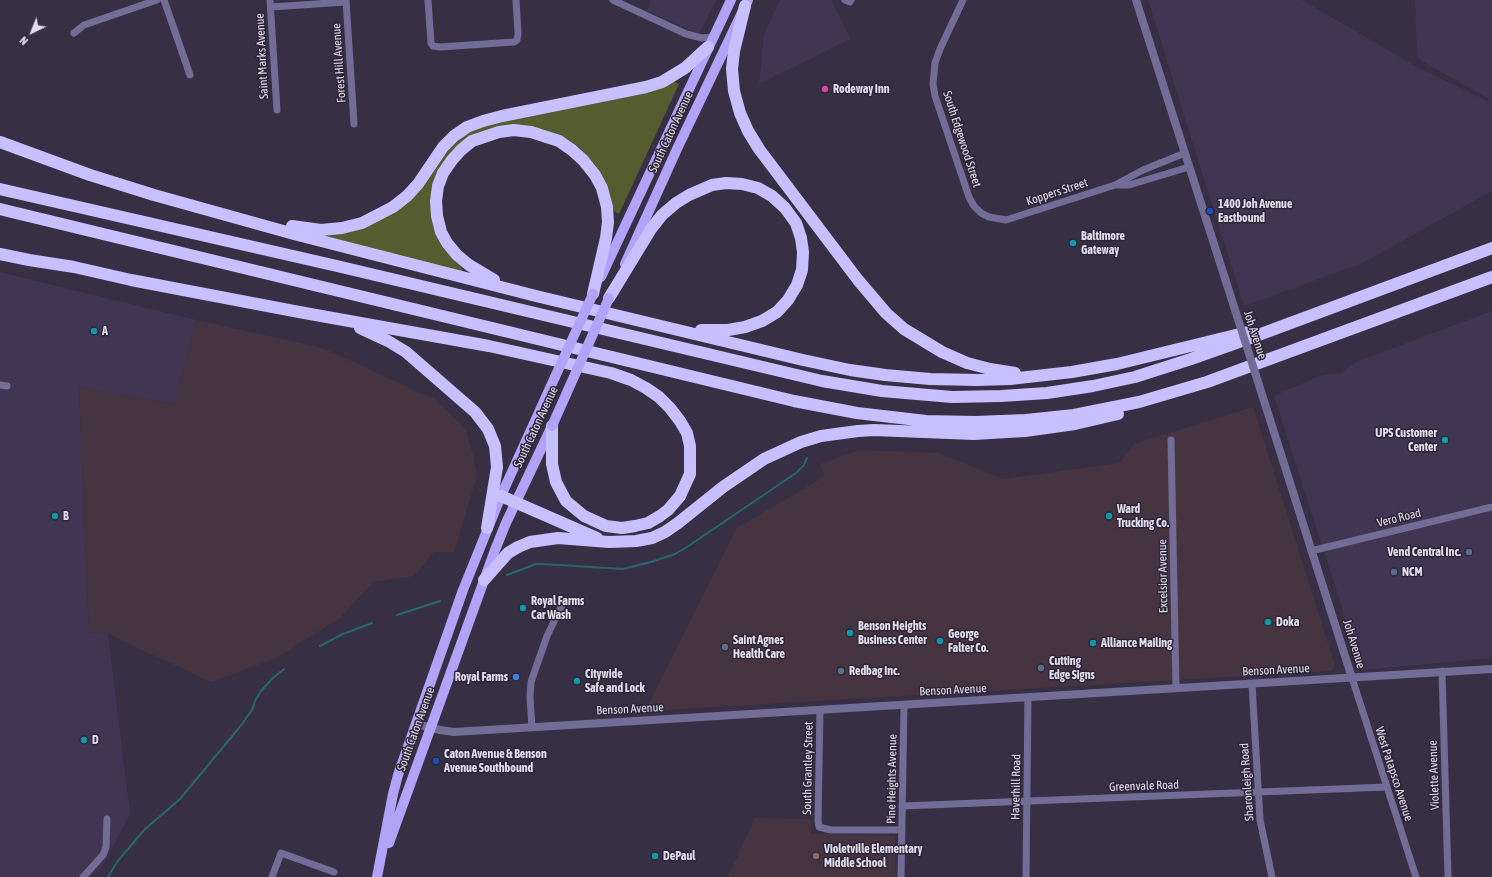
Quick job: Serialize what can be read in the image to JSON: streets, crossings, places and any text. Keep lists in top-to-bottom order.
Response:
{
  "streets": {
    "main road": ["South Caton Avenue"],
    "street": [
      "Saint Marks Avenue",
      "Forest Hill Avenue",
      "South Edgewood Street",
      "Koppers Street",
      "Joh Avenue",
      "Vero Road",
      "Excelsior Avenue",
      "Benson Avenue",
      "South Grantley Street",
      "West Patapsco Avenue",
      "Violette Avenue",
      "Pine Heights Avenue",
      "Sharonleigh Road",
      "Greenvale Road",
      "Haverhill Road"
    ]
  },
  "crossings": [
    ["South Caton Avenue", "Benson Avenue"],
    ["South Edgewood Street", "Koppers Street"],
    ["Koppers Street", "Joh Avenue"],
    ["Joh Avenue", "Vero Road"],
    ["Joh Avenue", "Benson Avenue"],
    ["Joh Avenue", "West Patapsco Avenue"],
    ["Excelsior Avenue", "Benson Avenue"],
    ["Benson Avenue", "South Grantley Street"],
    ["Benson Avenue", "West Patapsco Avenue"],
    ["Benson Avenue", "Violette Avenue"],
    ["Benson Avenue", "Pine Heights Avenue"],
    ["Benson Avenue", "Sharonleigh Road"],
    ["Benson Avenue", "Haverhill Road"],
    ["South Grantley Street", "Pine Heights Avenue"],
    ["West Patapsco Avenue", "Greenvale Road"],
    ["Pine Heights Avenue", "Greenvale Road"],
    ["Sharonleigh Road", "Greenvale Road"],
    ["Greenvale Road", "Haverhill Road"]
  ],
  "places": [
    "Rodeway Inn",
    "1400 Joh Avenue Eastbound",
    "Baltimore Gateway",
    "A",
    "UPS Customer Center",
    "B",
    "Ward Trucking Co.",
    "Vend Central Inc.",
    "NCM",
    "Royal Farms Car Wash",
    "Doka",
    "Benson Heights Business Center",
    "George Falter Co.",
    "Alliance Mailing",
    "Saint Agnes Health Care",
    "Cutting Edge Signs",
    "Redbag Inc.",
    "Royal Farms",
    "Citywide Safe and Lock",
    "D",
    "Caton Avenue & Benson Avenue Southbound",
    "DePaul",
    "Violetville Elementary Middle School"
  ],
  "north": "bottom left"
}
